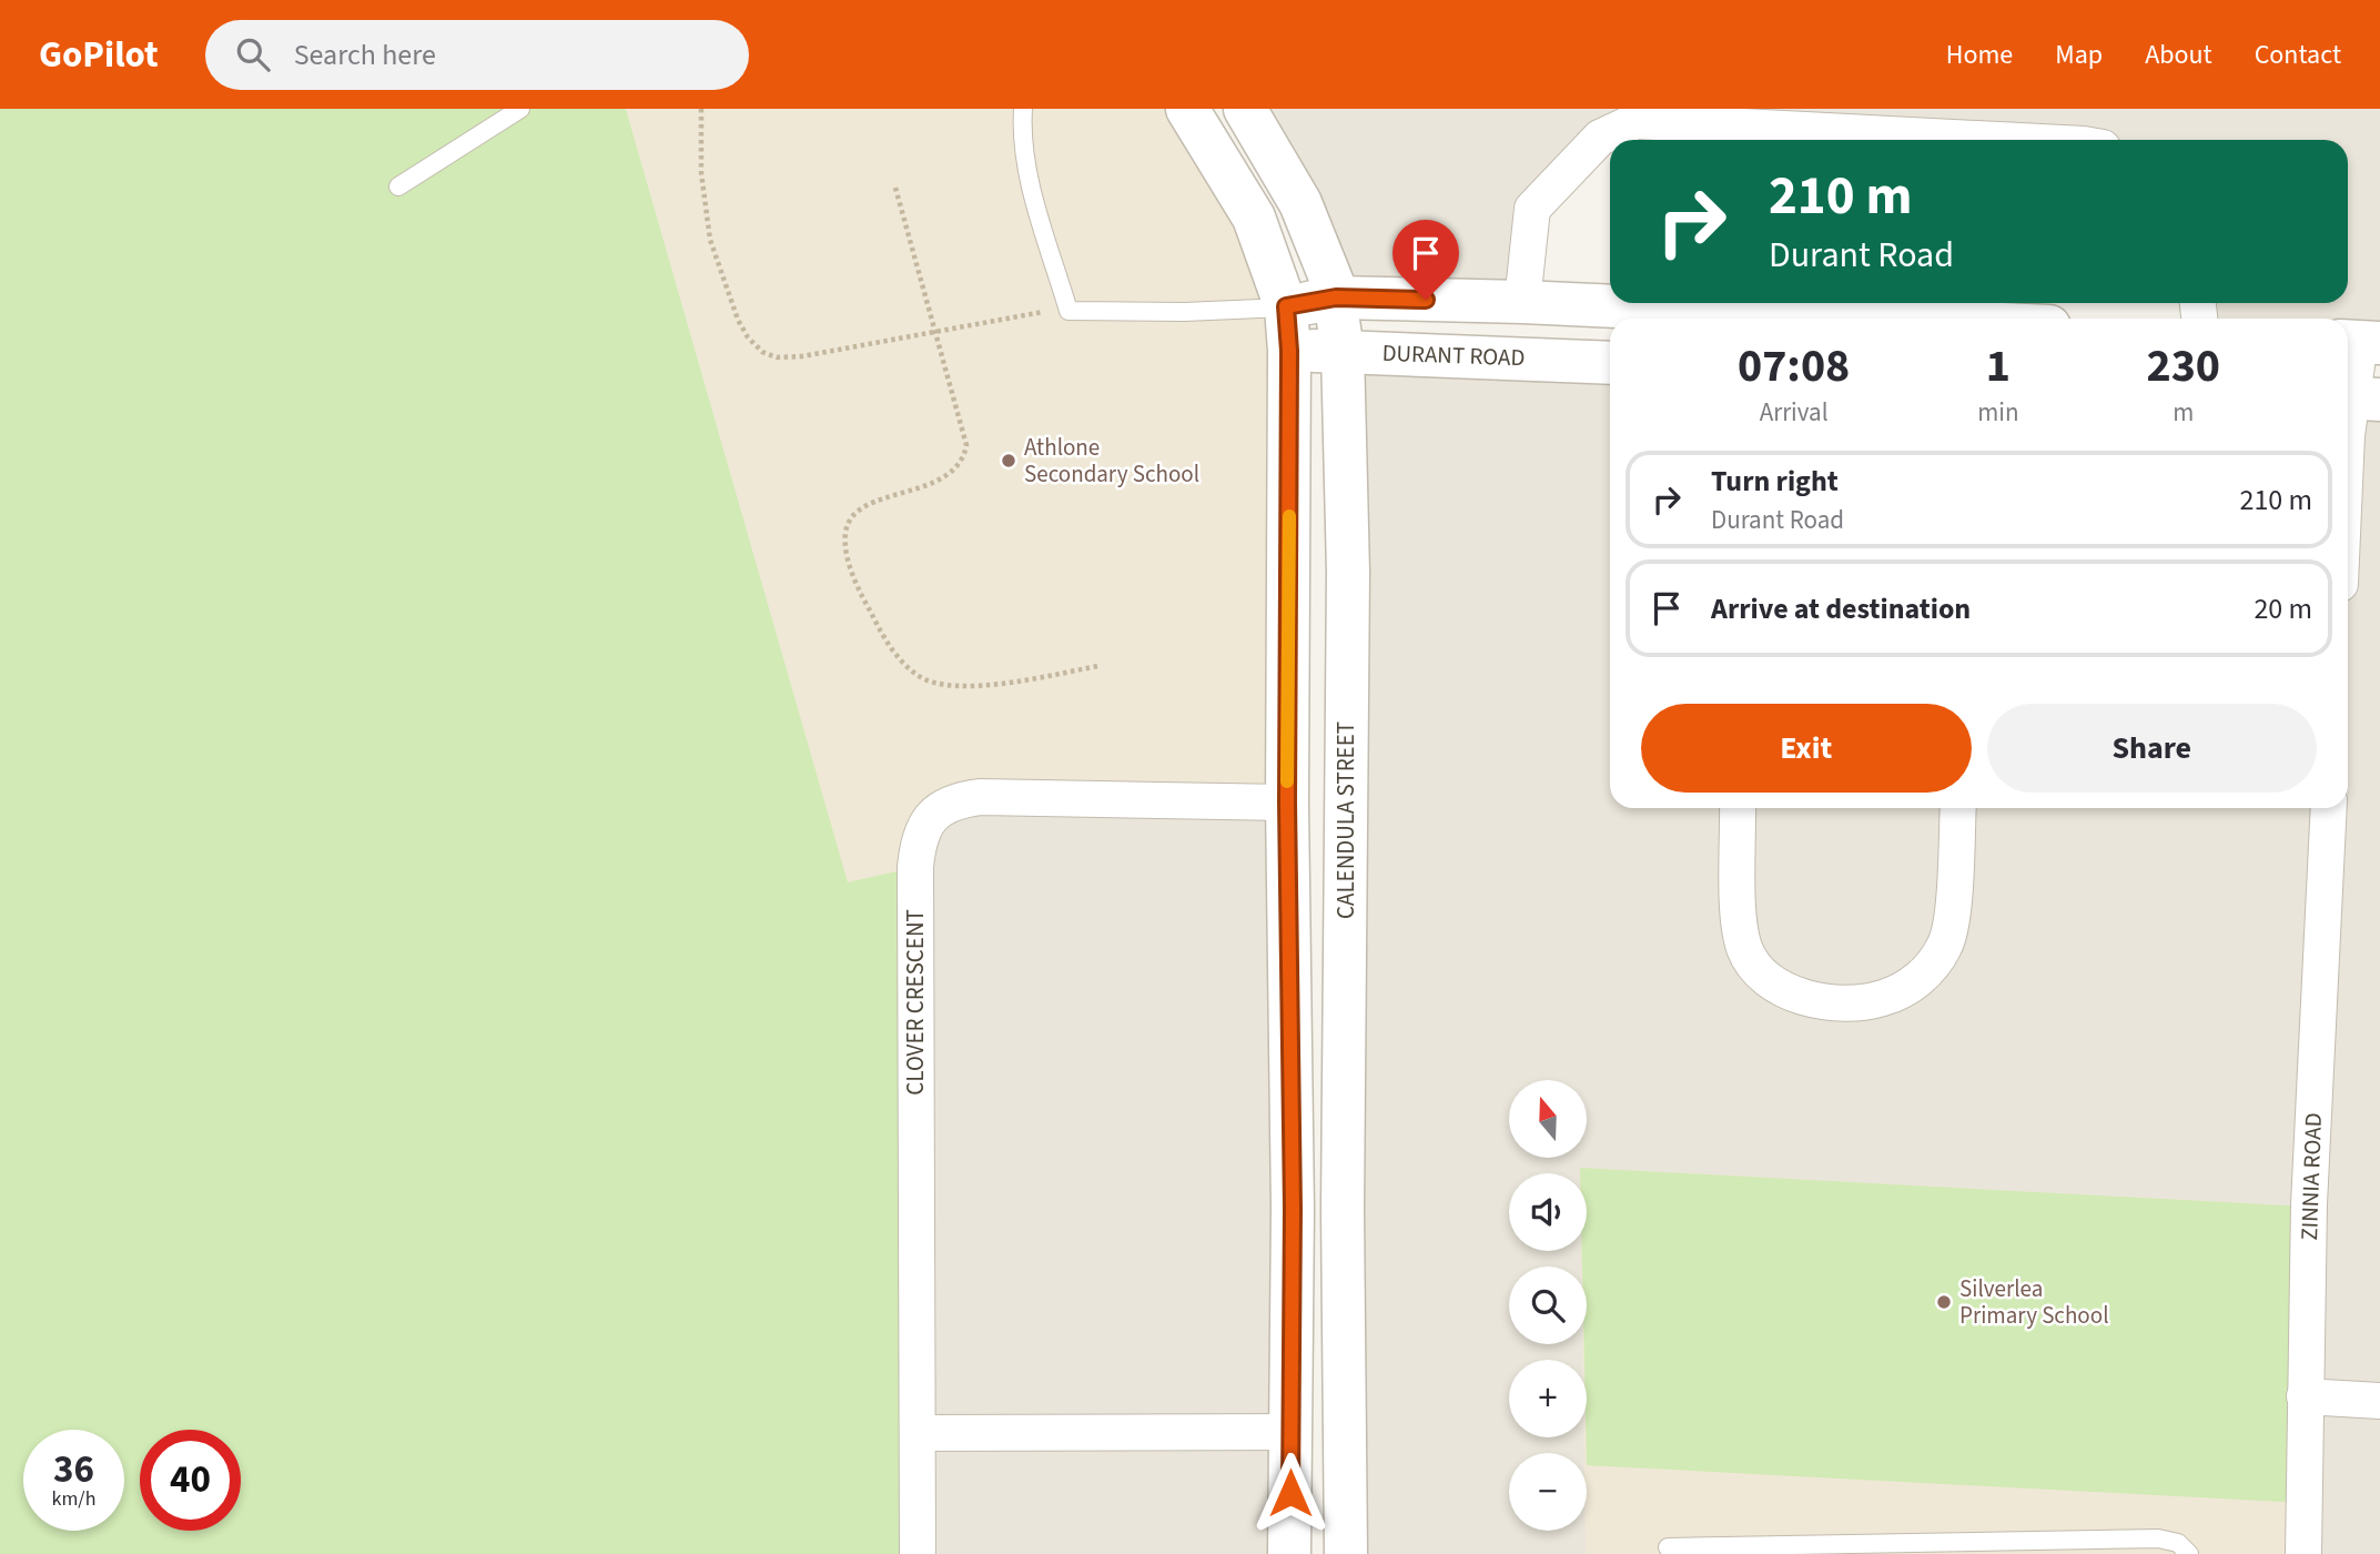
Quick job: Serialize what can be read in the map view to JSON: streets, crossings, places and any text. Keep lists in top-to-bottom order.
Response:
{
  "streets": {
    "street": [
      "DURANT ROAD",
      "CALENDULA STREET",
      "CLOVER CRESCENT",
      "ZINNIA ROAD"
    ]
  },
  "crossings": [
    ["DURANT ROAD", "CALENDULA STREET"]
  ],
  "places": ["Athlone Secondary School", "Silverlea Primary School"],
  "north": "top",
  "page": {
    "header": "GoPilot",
    "search": "Search here",
    "nav": [
      "Home",
      "Map",
      "About",
      "Contact"
    ],
    "turn": ["210 m", "Durant Road"],
    "eta": [
      "07:08",
      "Arrival",
      "1",
      "min",
      "230",
      "m"
    ],
    "list": [
      {
        "name": "Turn right",
        "note": "Durant Road",
        "value": "210 m"
      },
      {
        "name": "Arrive at destination",
        "value": "20 m"
      }
    ],
    "buttons": ["Exit", "Share"],
    "map_buttons": ["+", "−"],
    "speed": "36 km/h",
    "limit": "40"
  }
}
